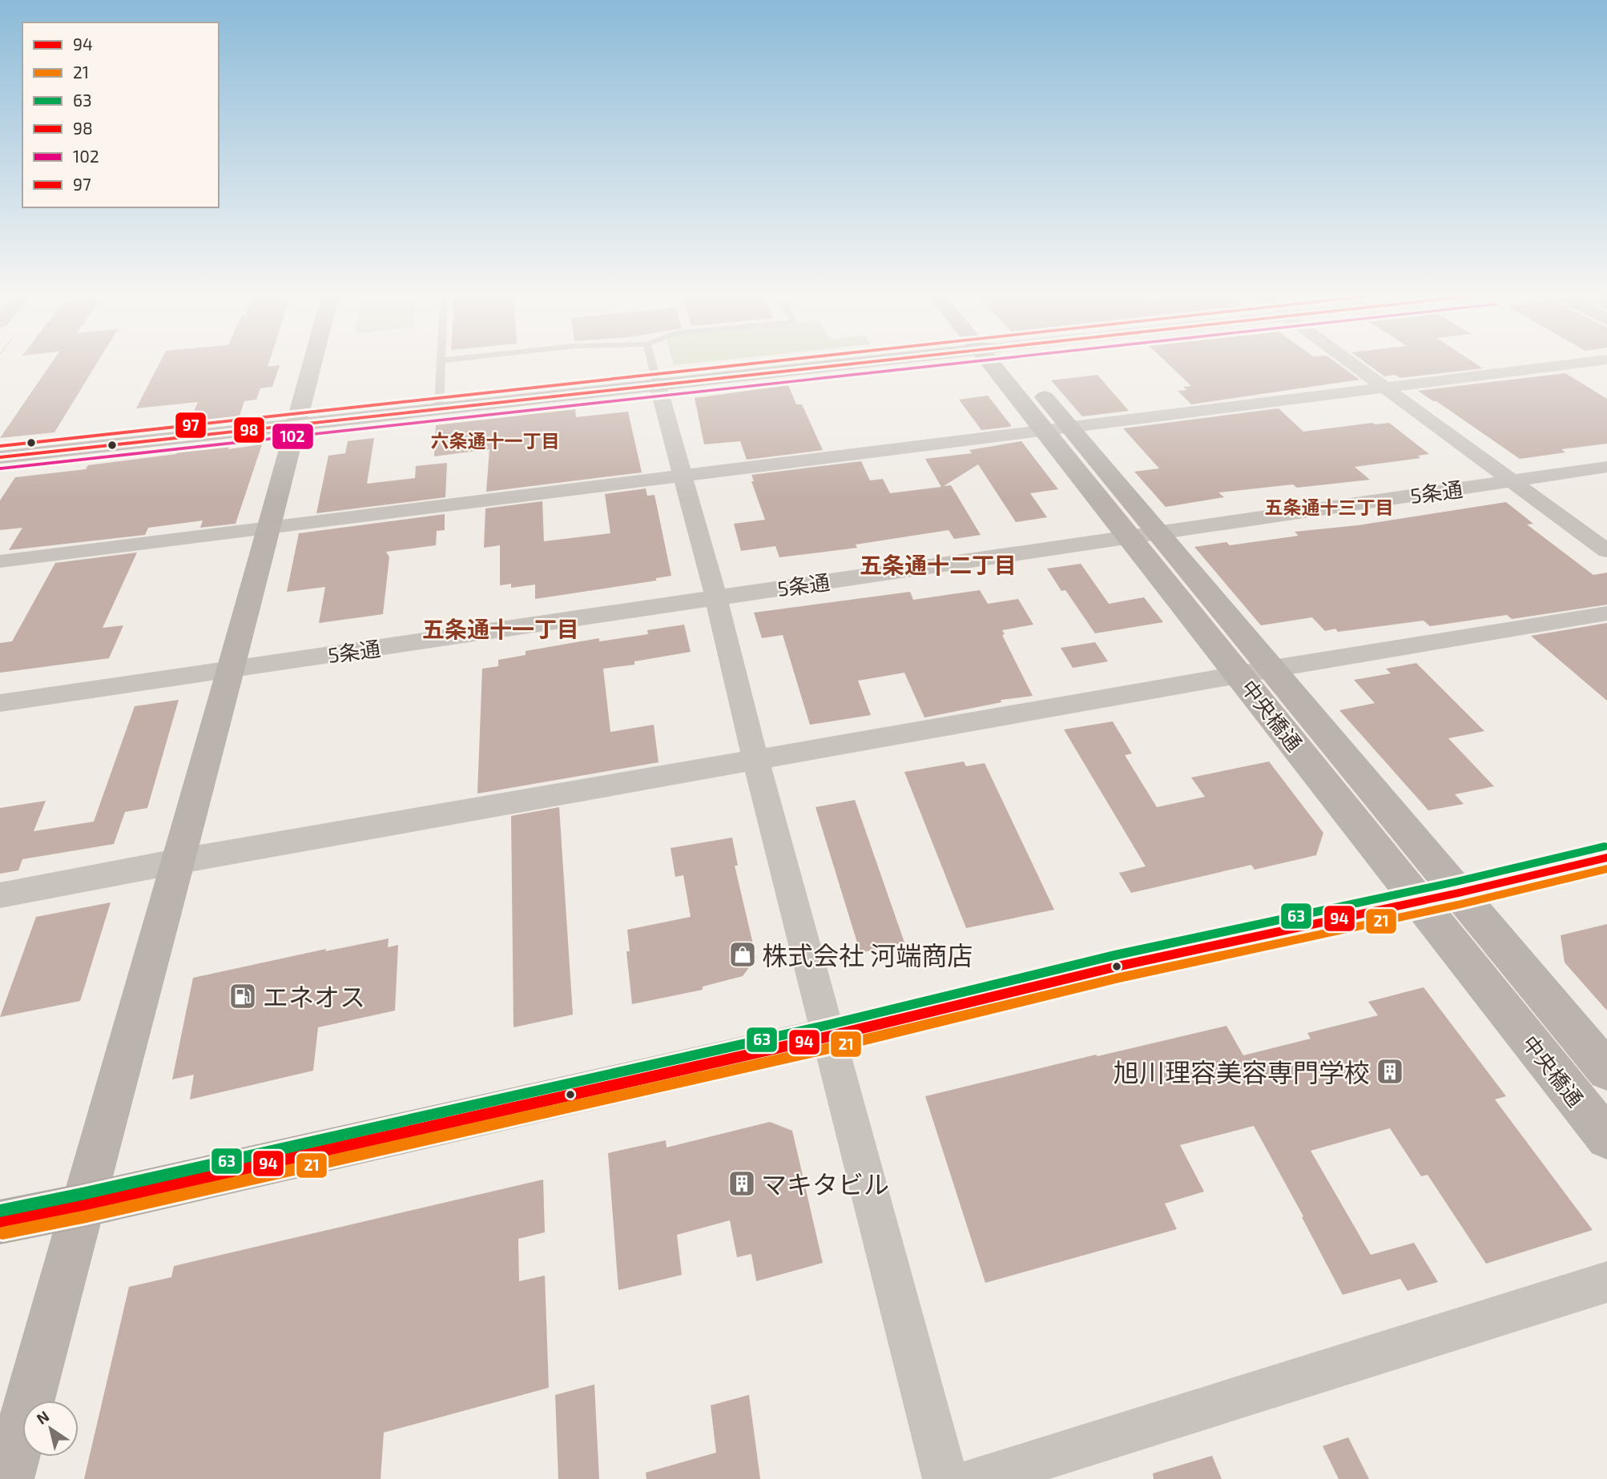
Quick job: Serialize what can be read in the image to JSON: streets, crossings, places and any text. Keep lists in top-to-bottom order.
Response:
{
  "streets": {
    "street": ["5条通", "中央橋通"]
  },
  "crossings": [
    ["5条通", "中央橋通"]
  ],
  "districts": [
    "六条通十一丁目",
    "五条通十三丁目",
    "五条通十二丁目",
    "五条通十一丁目"
  ],
  "places": {
    "shop": ["株式会社 河端商店"],
    "fuel station": ["エネオス"],
    "building": ["旭川理容美容専門学校", "マキタビル"]
  },
  "lines": [
    "transit line 98",
    "transit line 102",
    "transit line 97",
    "transit line 63",
    "transit line 94",
    "transit line 21"
  ],
  "legend": [
    "94",
    "21",
    "63",
    "98",
    "102",
    "97"
  ],
  "north": "top left"
}
